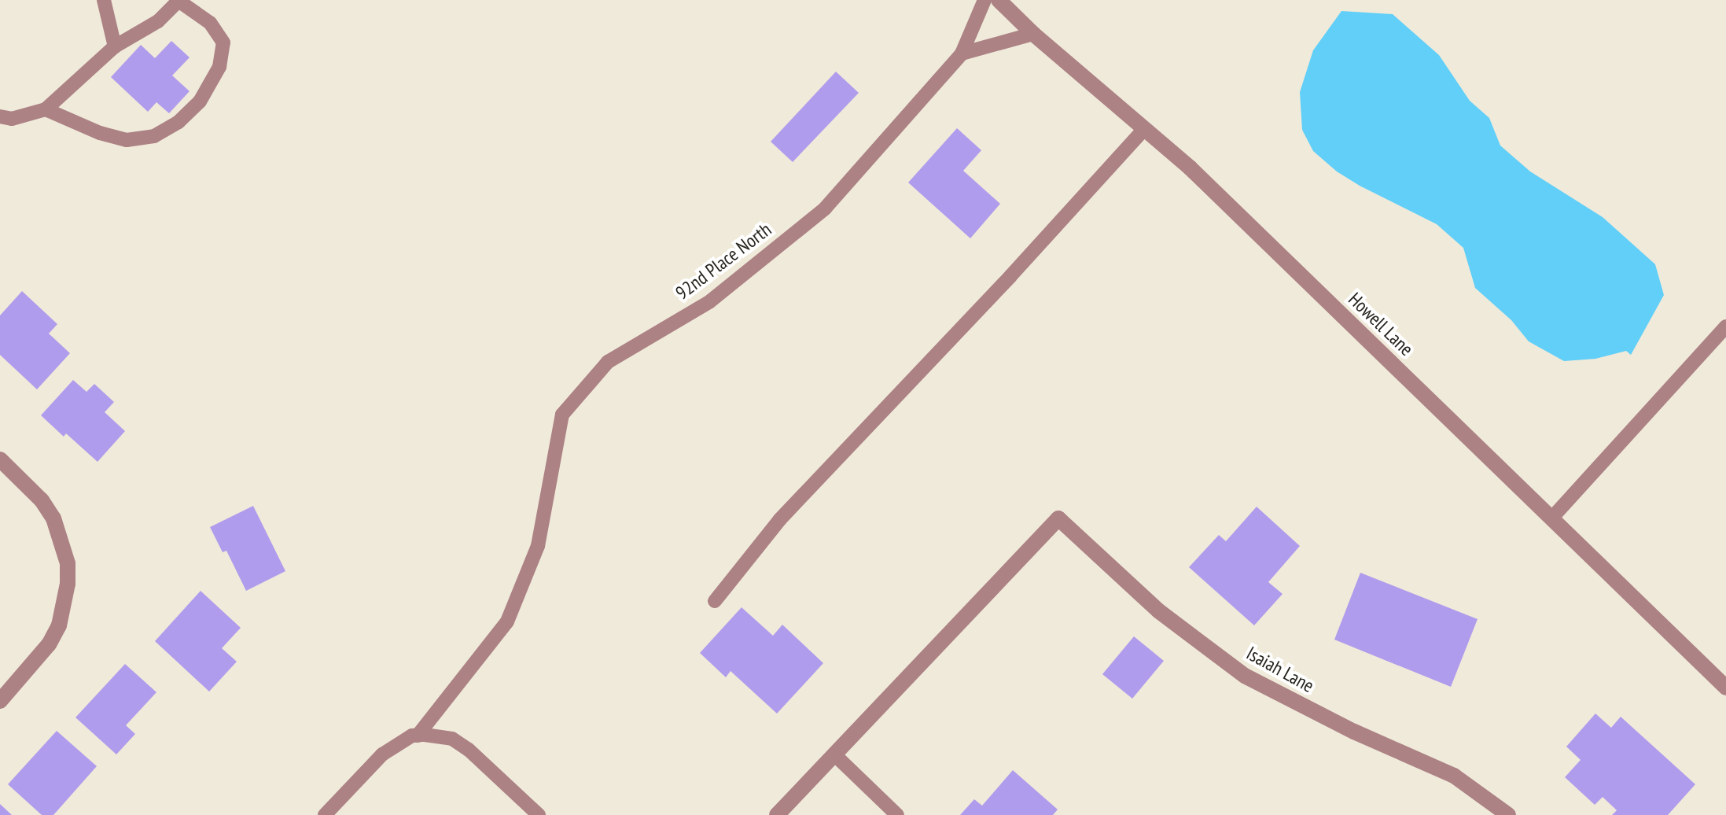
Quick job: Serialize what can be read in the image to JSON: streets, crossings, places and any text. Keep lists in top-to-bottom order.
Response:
{
  "streets": {
    "street": ["Howell Lane", "Isaiah Lane"],
    "lane": ["92nd Place North"]
  }
}
